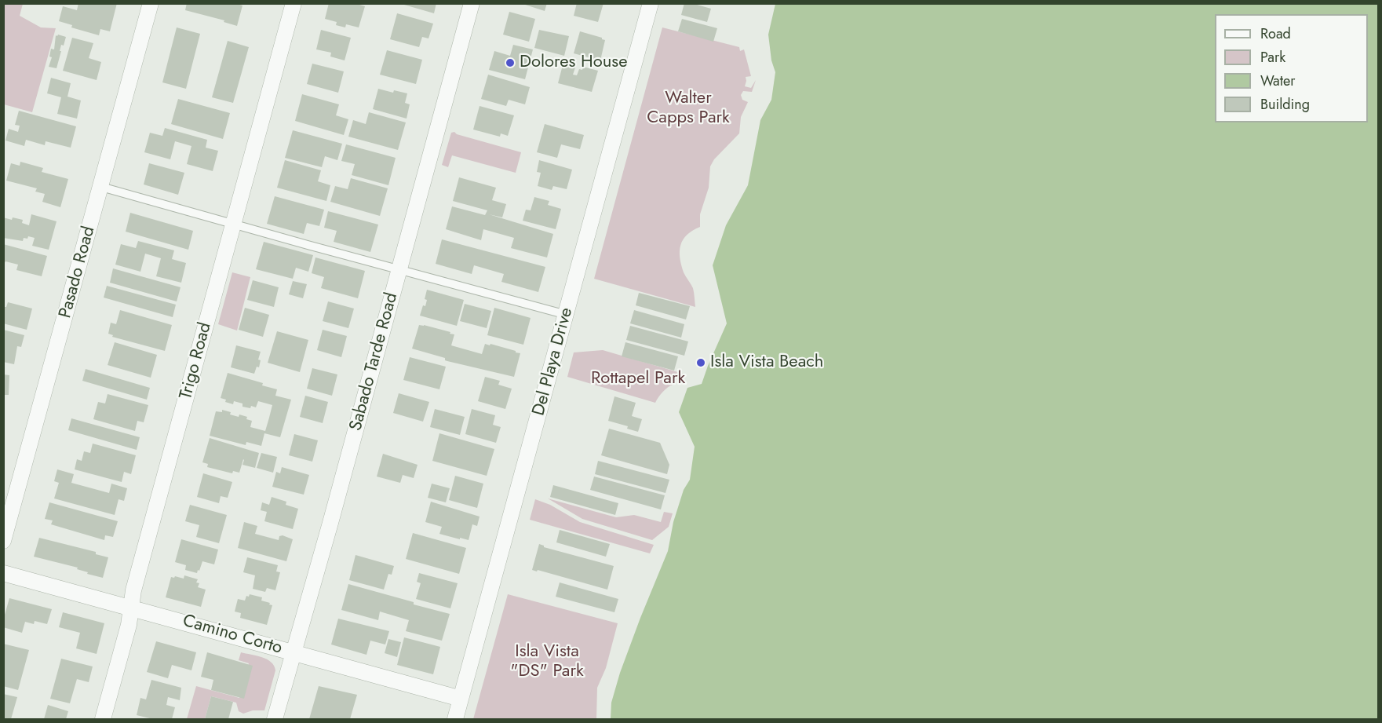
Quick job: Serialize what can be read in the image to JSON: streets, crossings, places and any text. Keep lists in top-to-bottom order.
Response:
{
  "streets": {
    "street": [
      "Pasado Road",
      "Trigo Road",
      "Sabado Tarde Road",
      "Del Playa Drive",
      "Camino Corto"
    ]
  },
  "crossings": [
    ["Trigo Road", "Camino Corto"],
    ["Sabado Tarde Road", "Camino Corto"],
    ["Del Playa Drive", "Camino Corto"]
  ],
  "parks": ["Walter Capps Park", "Rottapel Park", "Isla Vista \"DS\" Park"],
  "places": ["Dolores House", "Isla Vista Beach"],
  "legend": [
    "Road",
    "Park",
    "Water",
    "Building"
  ]
}
